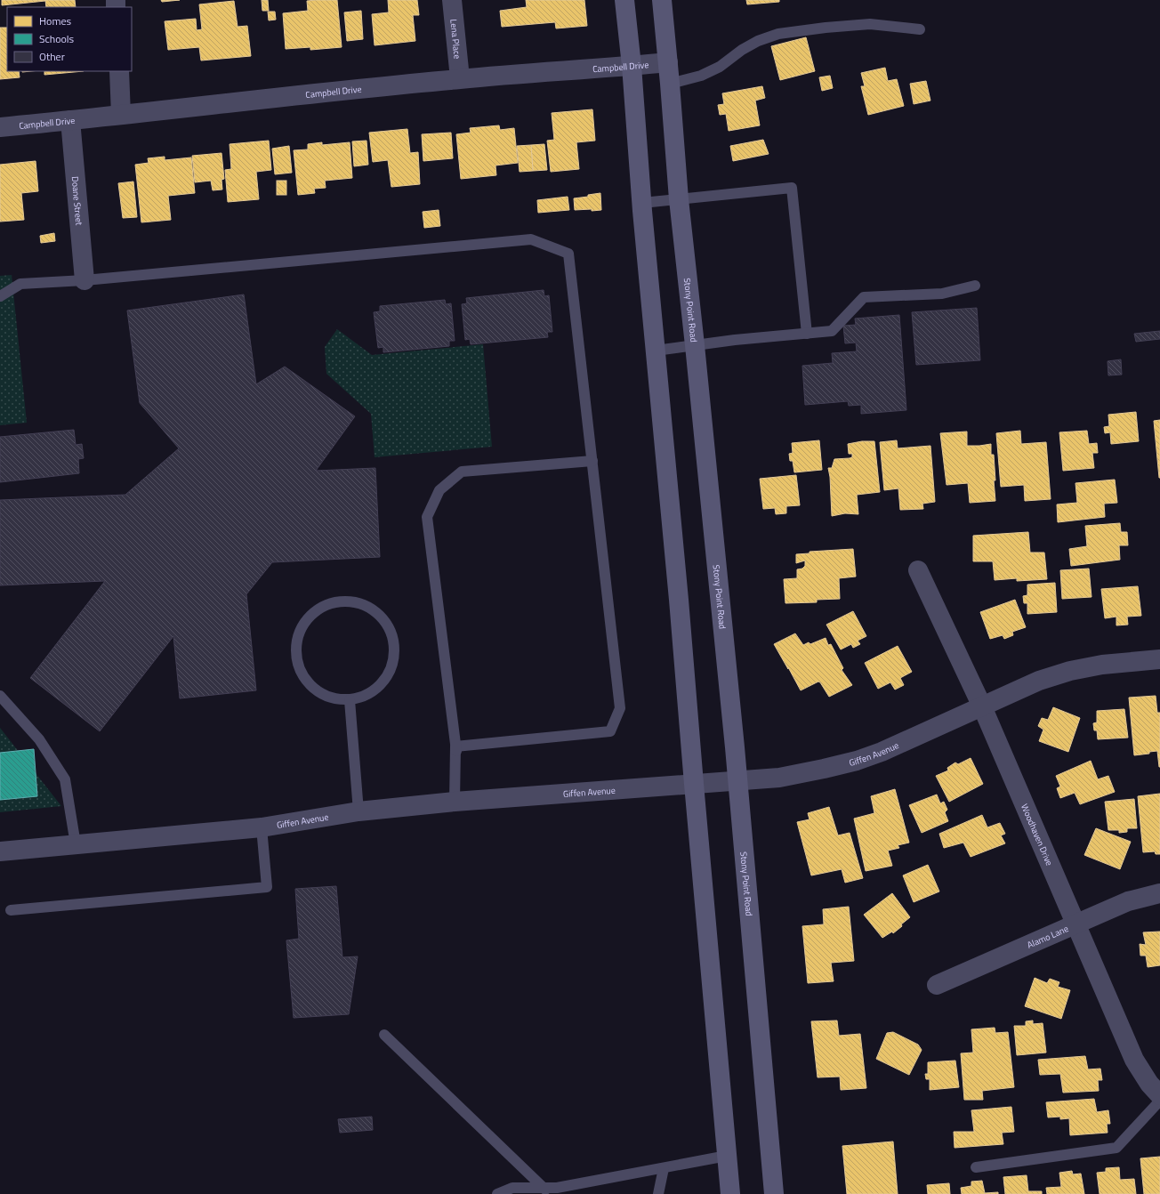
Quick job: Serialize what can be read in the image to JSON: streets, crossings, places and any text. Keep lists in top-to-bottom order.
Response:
{
  "streets": {
    "main road": ["Stony Point Road"],
    "street": [
      "Lena Place",
      "Campbell Drive",
      "Doane Street",
      "Giffen Avenue",
      "Woodhaven Drive",
      "Alamo Lane"
    ]
  },
  "crossings": [
    ["Lena Place", "Campbell Drive"],
    ["Campbell Drive", "Doane Street"],
    ["Campbell Drive", "Stony Point Road"],
    ["Stony Point Road", "Giffen Avenue"],
    ["Giffen Avenue", "Woodhaven Drive"],
    ["Woodhaven Drive", "Alamo Lane"]
  ],
  "legend": ["Homes", "Schools", "Other"]
}
